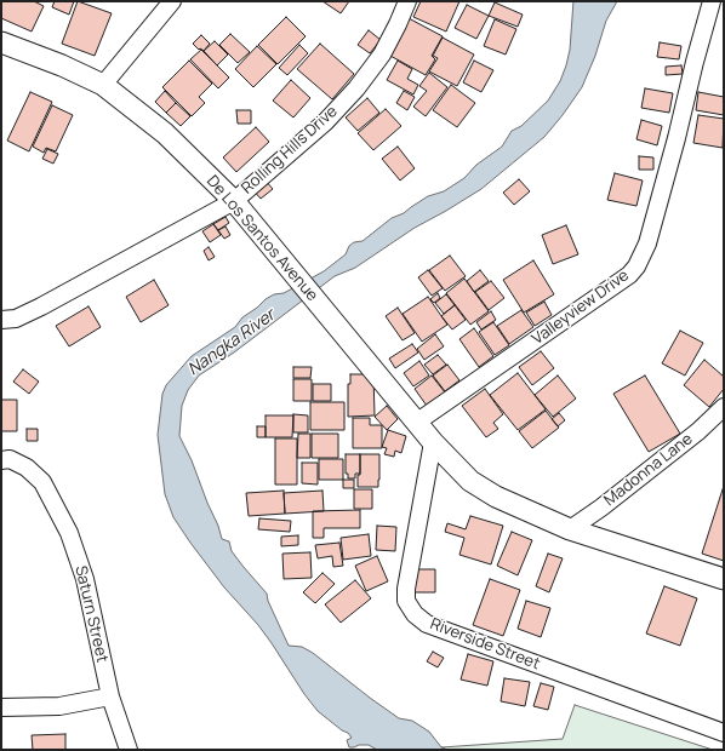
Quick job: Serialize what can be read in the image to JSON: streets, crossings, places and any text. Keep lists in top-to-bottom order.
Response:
{
  "streets": {
    "street": [
      "Rolling Hills Drive",
      "De Los Santos Avenue",
      "Valleyview Drive",
      "Madonna Lane",
      "Saturn Street",
      "Riverside Street"
    ]
  },
  "crossings": [
    ["Rolling Hills Drive", "De Los Santos Avenue"],
    ["De Los Santos Avenue", "Valleyview Drive"],
    ["De Los Santos Avenue", "Madonna Lane"],
    ["De Los Santos Avenue", "Riverside Street"]
  ],
  "water": ["Nangka River"]
}
